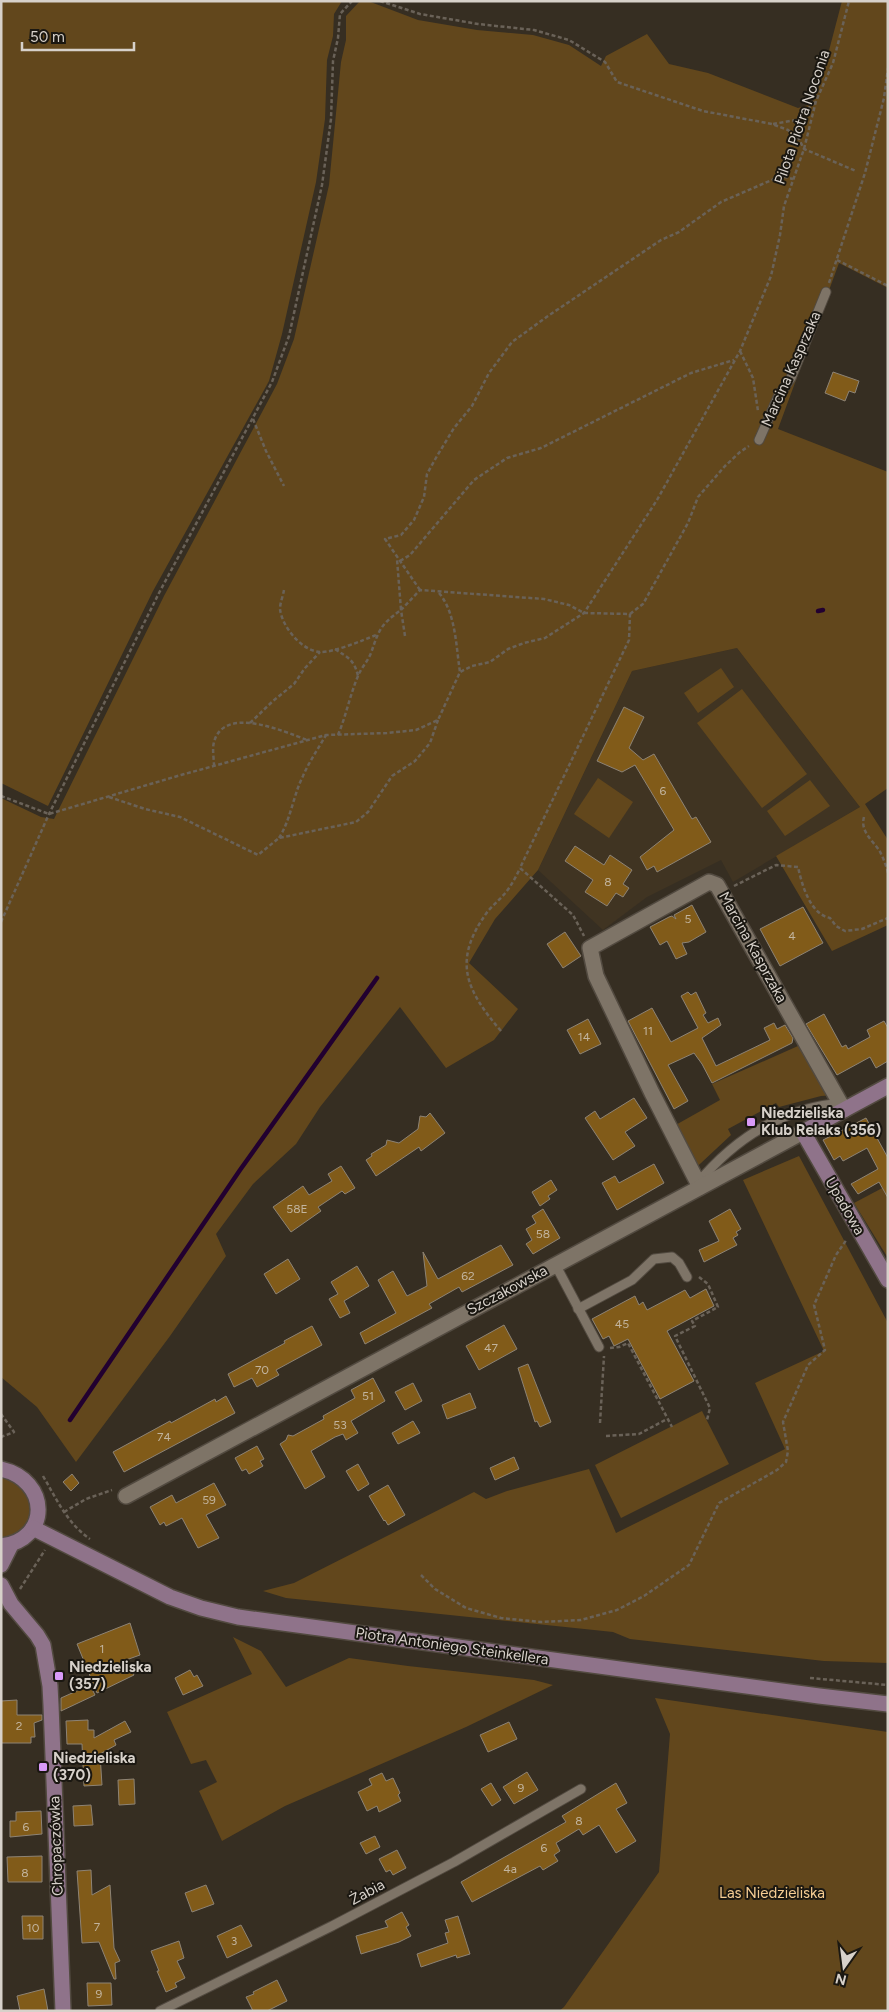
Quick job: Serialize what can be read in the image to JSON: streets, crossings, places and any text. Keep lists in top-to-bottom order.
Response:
{
  "streets": {
    "street": [
      "Marcina Kasprzaka",
      "Upadowa",
      "Szczakowska",
      "Piotra Antoniego Steinkellera",
      "Chropaczówka"
    ],
    "lane": ["Żabia"],
    "path": ["Pilota Piotra Noconia"]
  },
  "crossings": [
    ["Marcina Kasprzaka", "Szczakowska"],
    ["Upadowa", "Szczakowska"]
  ],
  "parks": ["Las Niedzieliska"],
  "places": {
    "transit": ["Niedzieliska Klub Relaks (356)", "Niedzieliska (357)", "Niedzieliska (370)"]
  },
  "house_numbers": [
    "6",
    "8",
    "5",
    "4",
    "11",
    "14",
    "58E",
    "58",
    "62",
    "45",
    "47",
    "70",
    "51",
    "53",
    "74",
    "59",
    "1",
    "2",
    "9",
    "8",
    "6",
    "6",
    "4a",
    "8",
    "7",
    "10",
    "3",
    "9"
  ],
  "scale_bar": "50 m",
  "north": "bottom"
}
